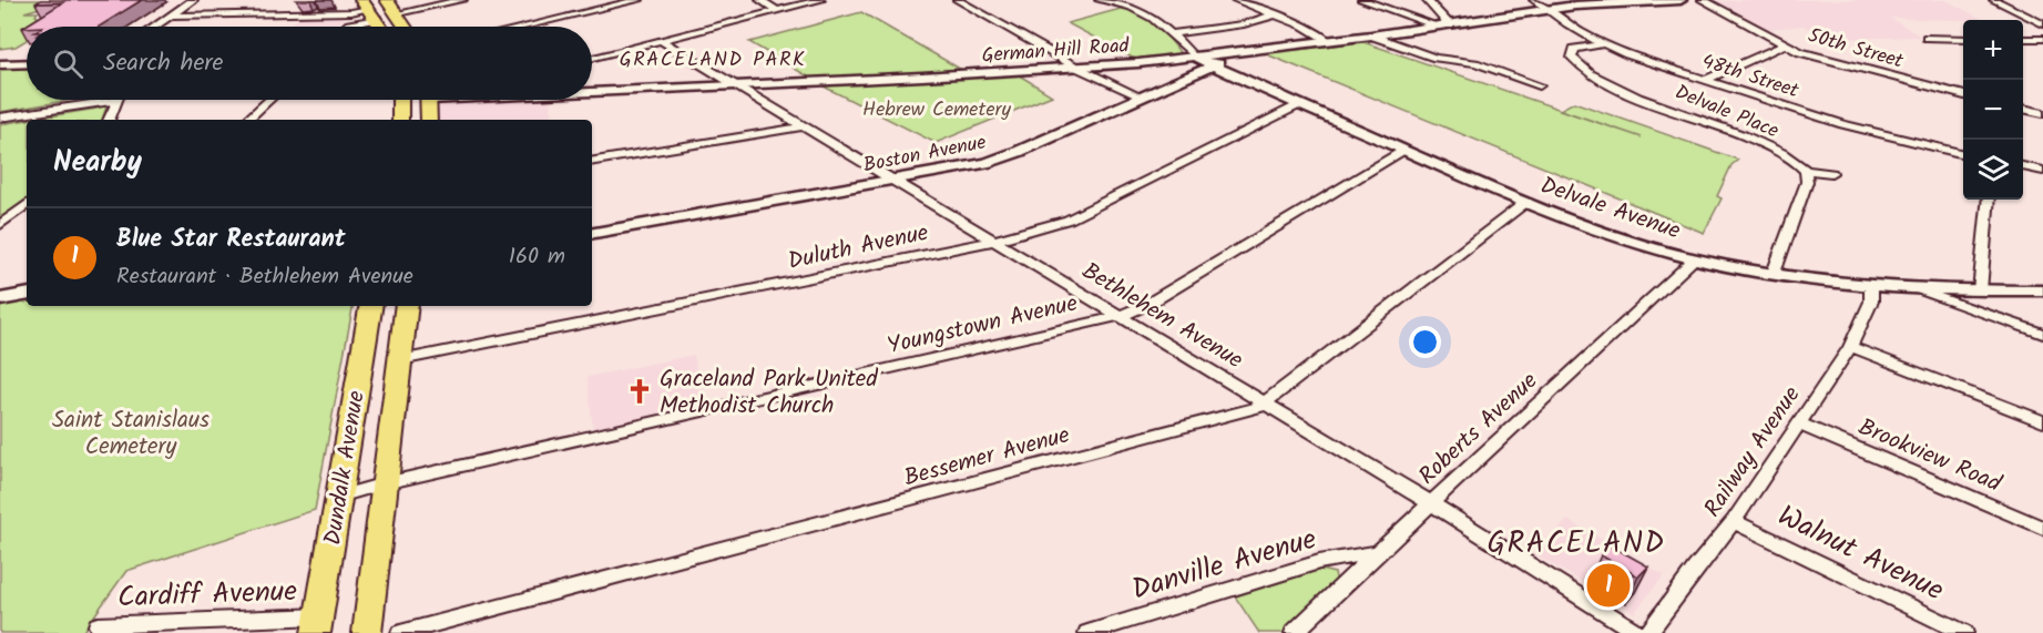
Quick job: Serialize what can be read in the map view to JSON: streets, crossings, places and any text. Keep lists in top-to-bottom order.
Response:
{
  "streets": {
    "main road": ["Dundalk Avenue"],
    "street": [
      "50th Street",
      "German Hill Road",
      "48th Street",
      "Delvale Place",
      "Boston Avenue",
      "Delvale Avenue",
      "Duluth Avenue",
      "Bethlehem Avenue",
      "Youngstown Avenue",
      "Roberts Avenue",
      "Railway Avenue",
      "Brookview Road",
      "Bessemer Avenue",
      "Walnut Avenue",
      "Danville Avenue",
      "Cardiff Avenue"
    ]
  },
  "crossings": [
    ["German Hill Road", "48th Street"],
    ["German Hill Road", "Boston Avenue"],
    ["German Hill Road", "Delvale Avenue"],
    ["German Hill Road", "Bethlehem Avenue"],
    ["48th Street", "Delvale Place"],
    ["Boston Avenue", "Delvale Avenue"],
    ["Boston Avenue", "Bethlehem Avenue"],
    ["Delvale Avenue", "Duluth Avenue"],
    ["Delvale Avenue", "Youngstown Avenue"],
    ["Delvale Avenue", "Roberts Avenue"],
    ["Delvale Avenue", "Railway Avenue"],
    ["Delvale Avenue", "Bessemer Avenue"],
    ["Duluth Avenue", "Bethlehem Avenue"],
    ["Duluth Avenue", "Dundalk Avenue"],
    ["Bethlehem Avenue", "Youngstown Avenue"],
    ["Bethlehem Avenue", "Roberts Avenue"],
    ["Bethlehem Avenue", "Bessemer Avenue"],
    ["Youngstown Avenue", "Dundalk Avenue"],
    ["Roberts Avenue", "Danville Avenue"],
    ["Railway Avenue", "Brookview Road"],
    ["Railway Avenue", "Walnut Avenue"],
    ["Dundalk Avenue", "Cardiff Avenue"]
  ],
  "districts": ["GRACELAND PARK", "GRACELAND"],
  "parks": ["Hebrew Cemetery", "Saint Stanislaus Cemetery"],
  "places": {
    "church": ["Graceland Park United Methodist Church"]
  },
  "page": {
    "map_buttons": ["+", "−"],
    "search": "Search here",
    "heading": "Nearby",
    "list": [
      {
        "mark": "1",
        "name": "Blue Star Restaurant",
        "note": "Restaurant · Bethlehem Avenue",
        "value": "160 m"
      }
    ],
    "pins": "1"
  }
}
